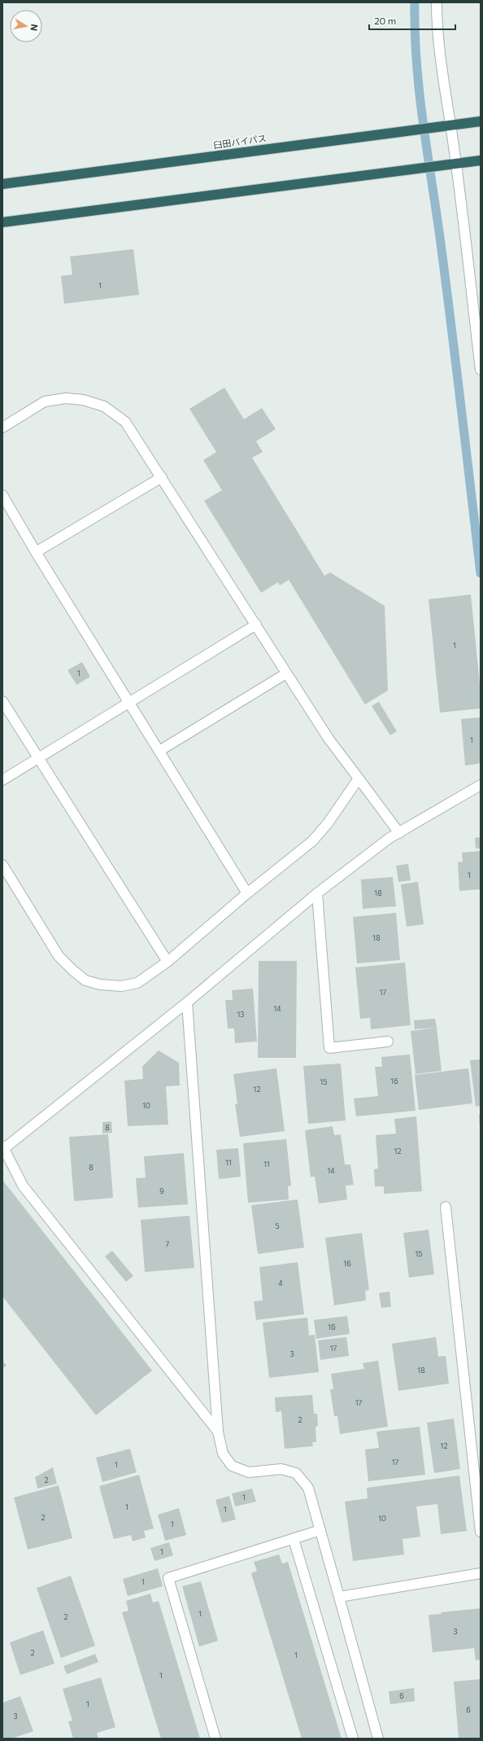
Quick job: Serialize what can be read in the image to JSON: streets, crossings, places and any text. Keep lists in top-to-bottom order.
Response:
{
  "streets": {
    "highway": ["臼田バイパス"]
  },
  "house_numbers": [
    "1",
    "1",
    "1",
    "1",
    "1",
    "18",
    "18",
    "17",
    "14",
    "13",
    "16",
    "15",
    "12",
    "10",
    "8",
    "12",
    "11",
    "11",
    "8",
    "14",
    "9",
    "5",
    "7",
    "15",
    "16",
    "4",
    "16",
    "17",
    "3",
    "18",
    "17",
    "2",
    "12",
    "17",
    "1",
    "2",
    "1",
    "1",
    "1",
    "2",
    "10",
    "1",
    "1",
    "1",
    "1",
    "2",
    "3",
    "2",
    "1",
    "1",
    "6",
    "1",
    "6",
    "3"
  ],
  "scale_bar": "20 m",
  "north": "right"
}
